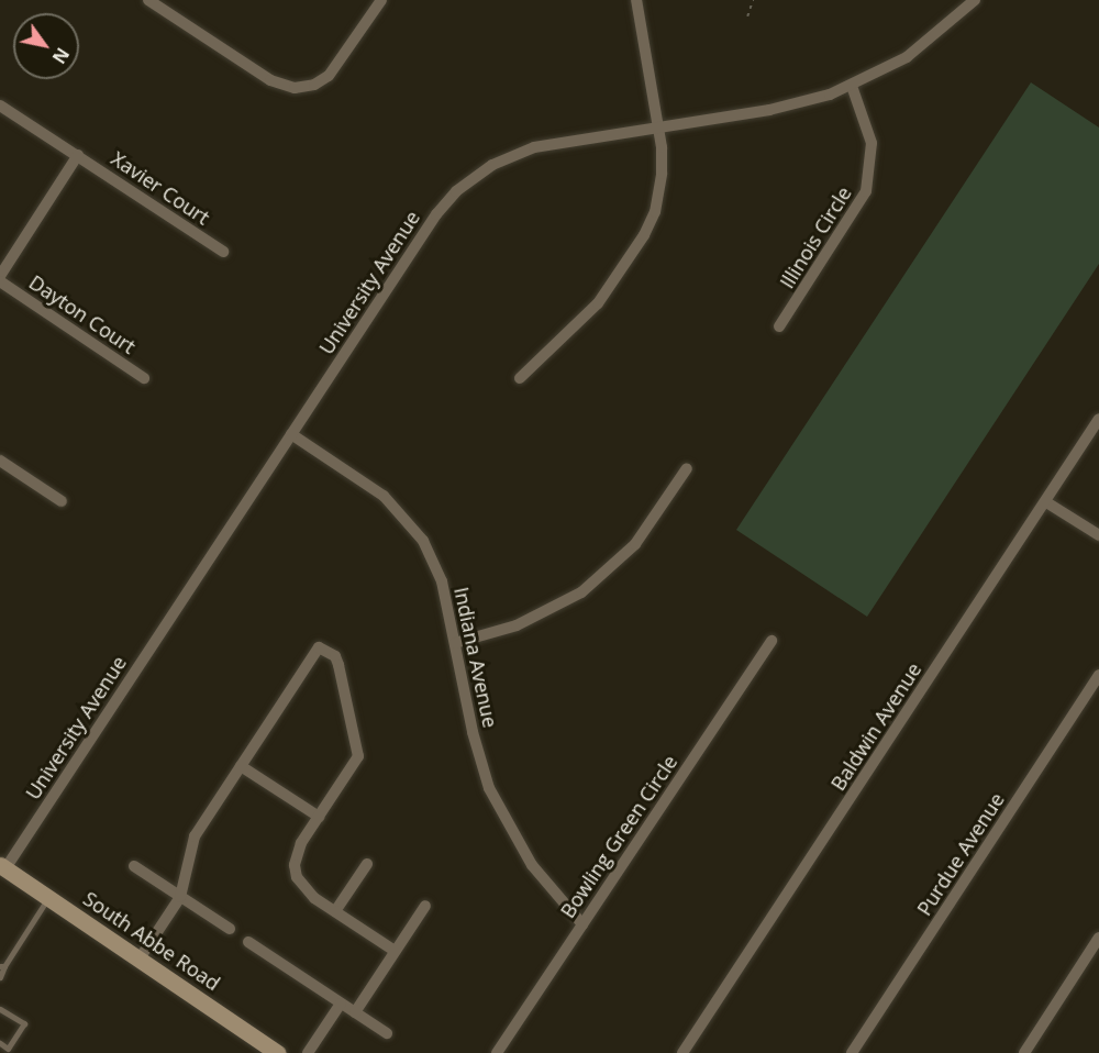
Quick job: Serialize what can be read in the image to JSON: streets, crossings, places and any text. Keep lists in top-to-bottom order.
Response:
{
  "streets": {
    "street": [
      "Xavier Court",
      "Illinois Circle",
      "University Avenue",
      "Dayton Court",
      "Indiana Avenue",
      "Baldwin Avenue",
      "Bowling Green Circle",
      "Purdue Avenue",
      "South Abbe Road"
    ]
  },
  "crossings": [
    ["Illinois Circle", "University Avenue"],
    ["University Avenue", "Indiana Avenue"],
    ["University Avenue", "South Abbe Road"],
    ["Indiana Avenue", "Bowling Green Circle"]
  ],
  "north": "bottom right"
}
